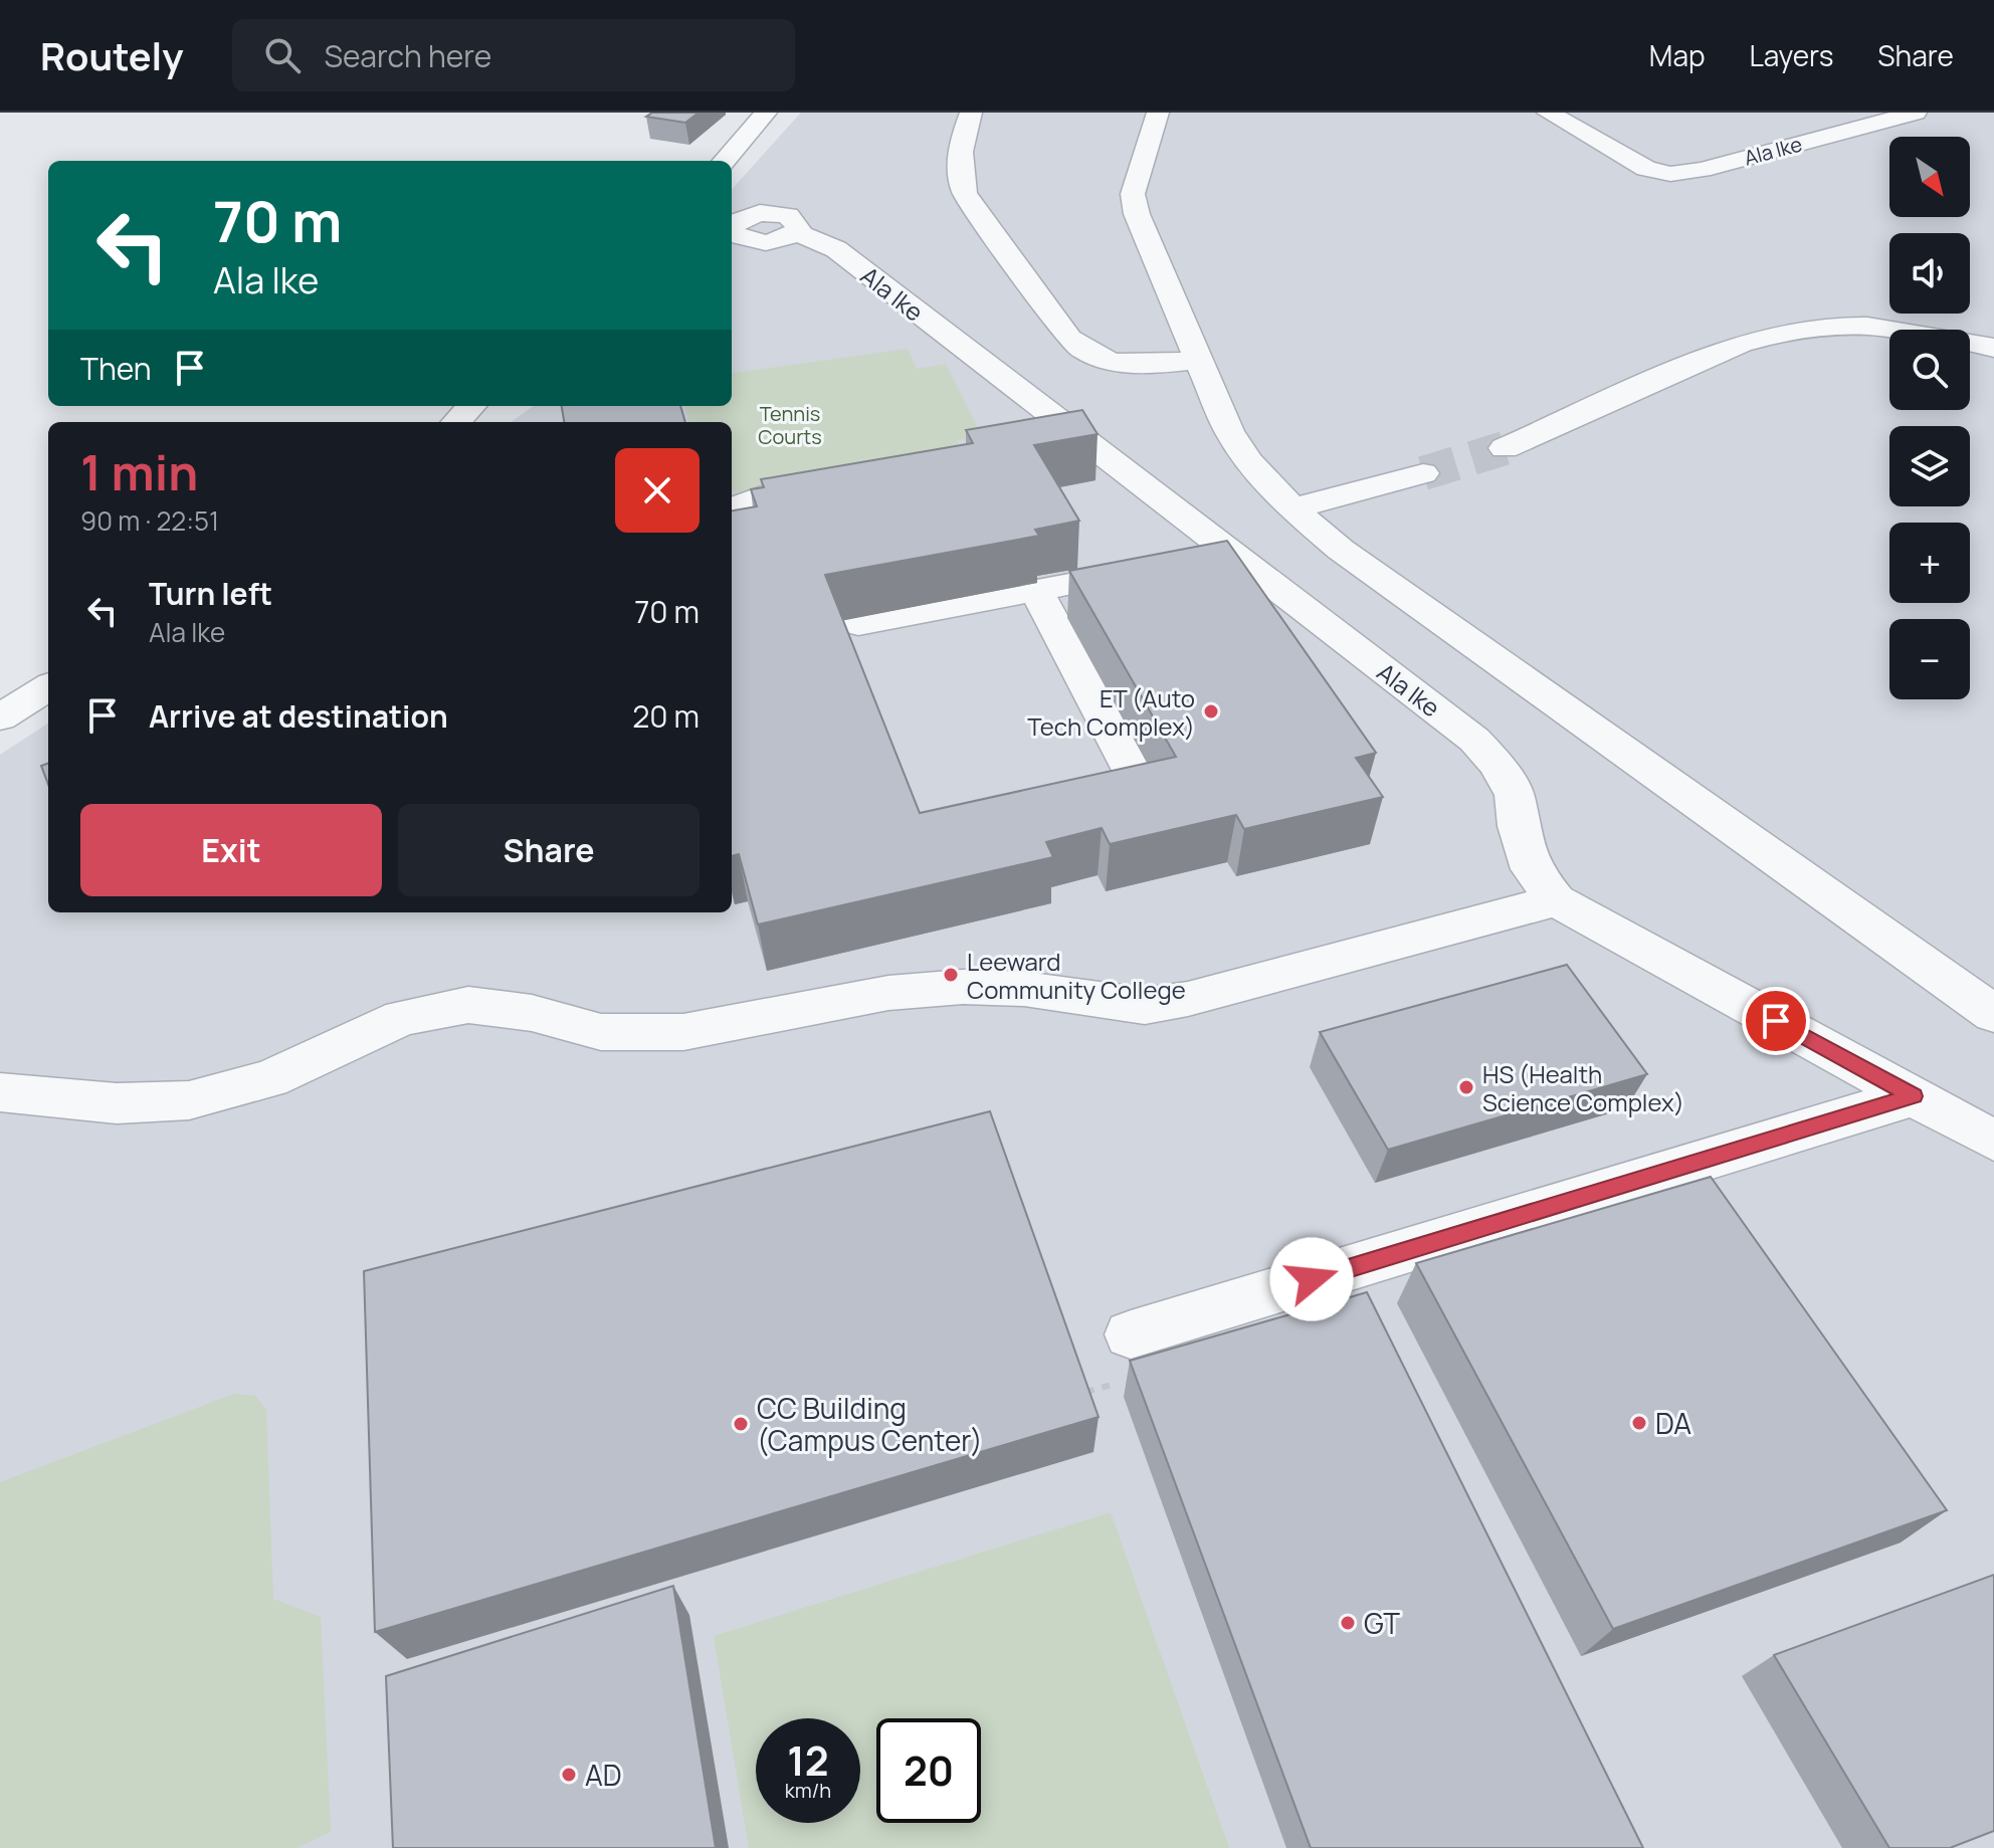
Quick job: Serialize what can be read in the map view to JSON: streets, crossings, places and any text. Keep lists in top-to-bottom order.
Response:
{
  "streets": {
    "street": ["Ala Ike"]
  },
  "parks": ["Tennis Courts"],
  "places": [
    "ET (Auto Tech Complex)",
    "Leeward Community College",
    "HS (Health Science Complex)",
    "DA",
    "CC Building (Campus Center)",
    "GT",
    "AD"
  ],
  "north": "bottom right",
  "page": {
    "header": "Routely",
    "search": "Search here",
    "nav": ["Map", "Layers", "Share"],
    "map_buttons": ["+", "−"],
    "turn": ["70 m", "Ala Ike"],
    "then": "Then",
    "heading": ["1 min", "90 m · 22:51"],
    "list": [
      {
        "name": "Turn left",
        "note": "Ala Ike",
        "value": "70 m"
      },
      {
        "name": "Arrive at destination",
        "value": "20 m"
      }
    ],
    "buttons": ["Exit", "Share"],
    "speed": "12 km/h",
    "limit": "20"
  }
}
